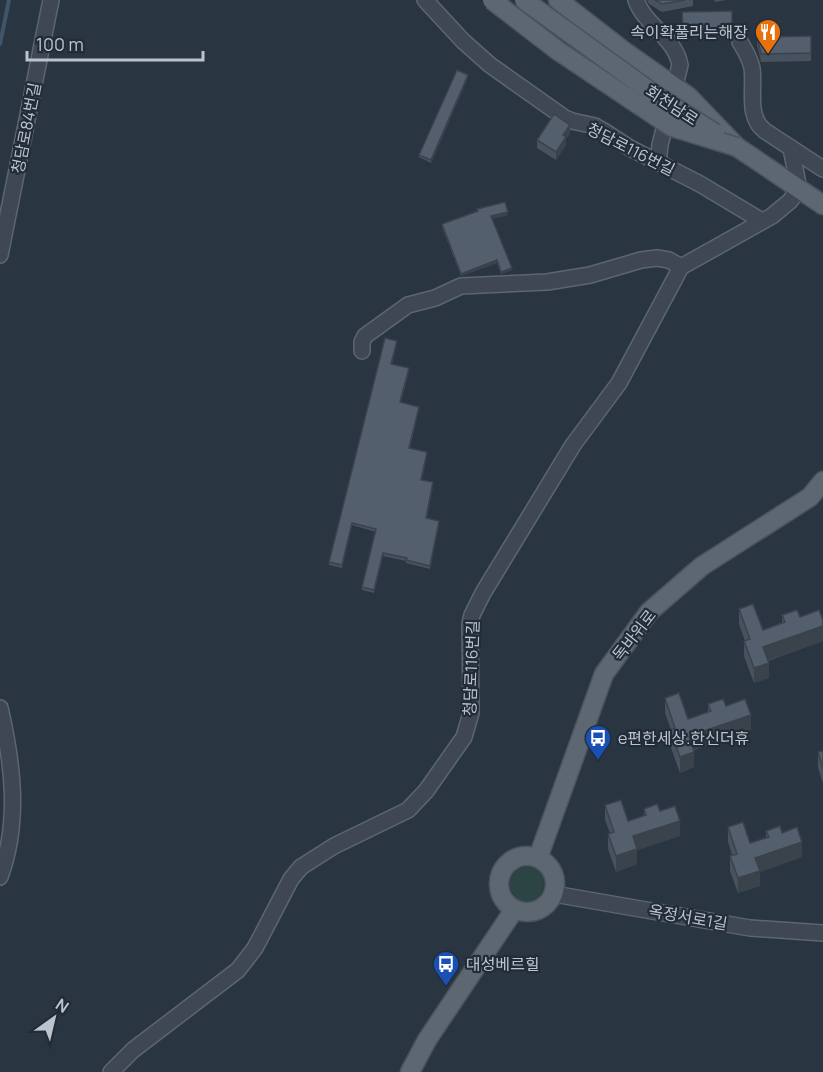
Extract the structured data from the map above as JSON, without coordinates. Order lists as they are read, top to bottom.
{
  "streets": {
    "main road": ["회천남로", "독바위로"],
    "street": ["청담로84번길", "청담로116번길", "옥정서로1길"]
  },
  "crossings": [
    ["독바위로", "옥정서로1길"]
  ],
  "places": {
    "restaurant": ["속이확풀리는해장"],
    "bus stop": ["e편한세상.한신더휴", "대성베르힐"]
  },
  "scale_bar": "100 m",
  "north": "top right"
}
